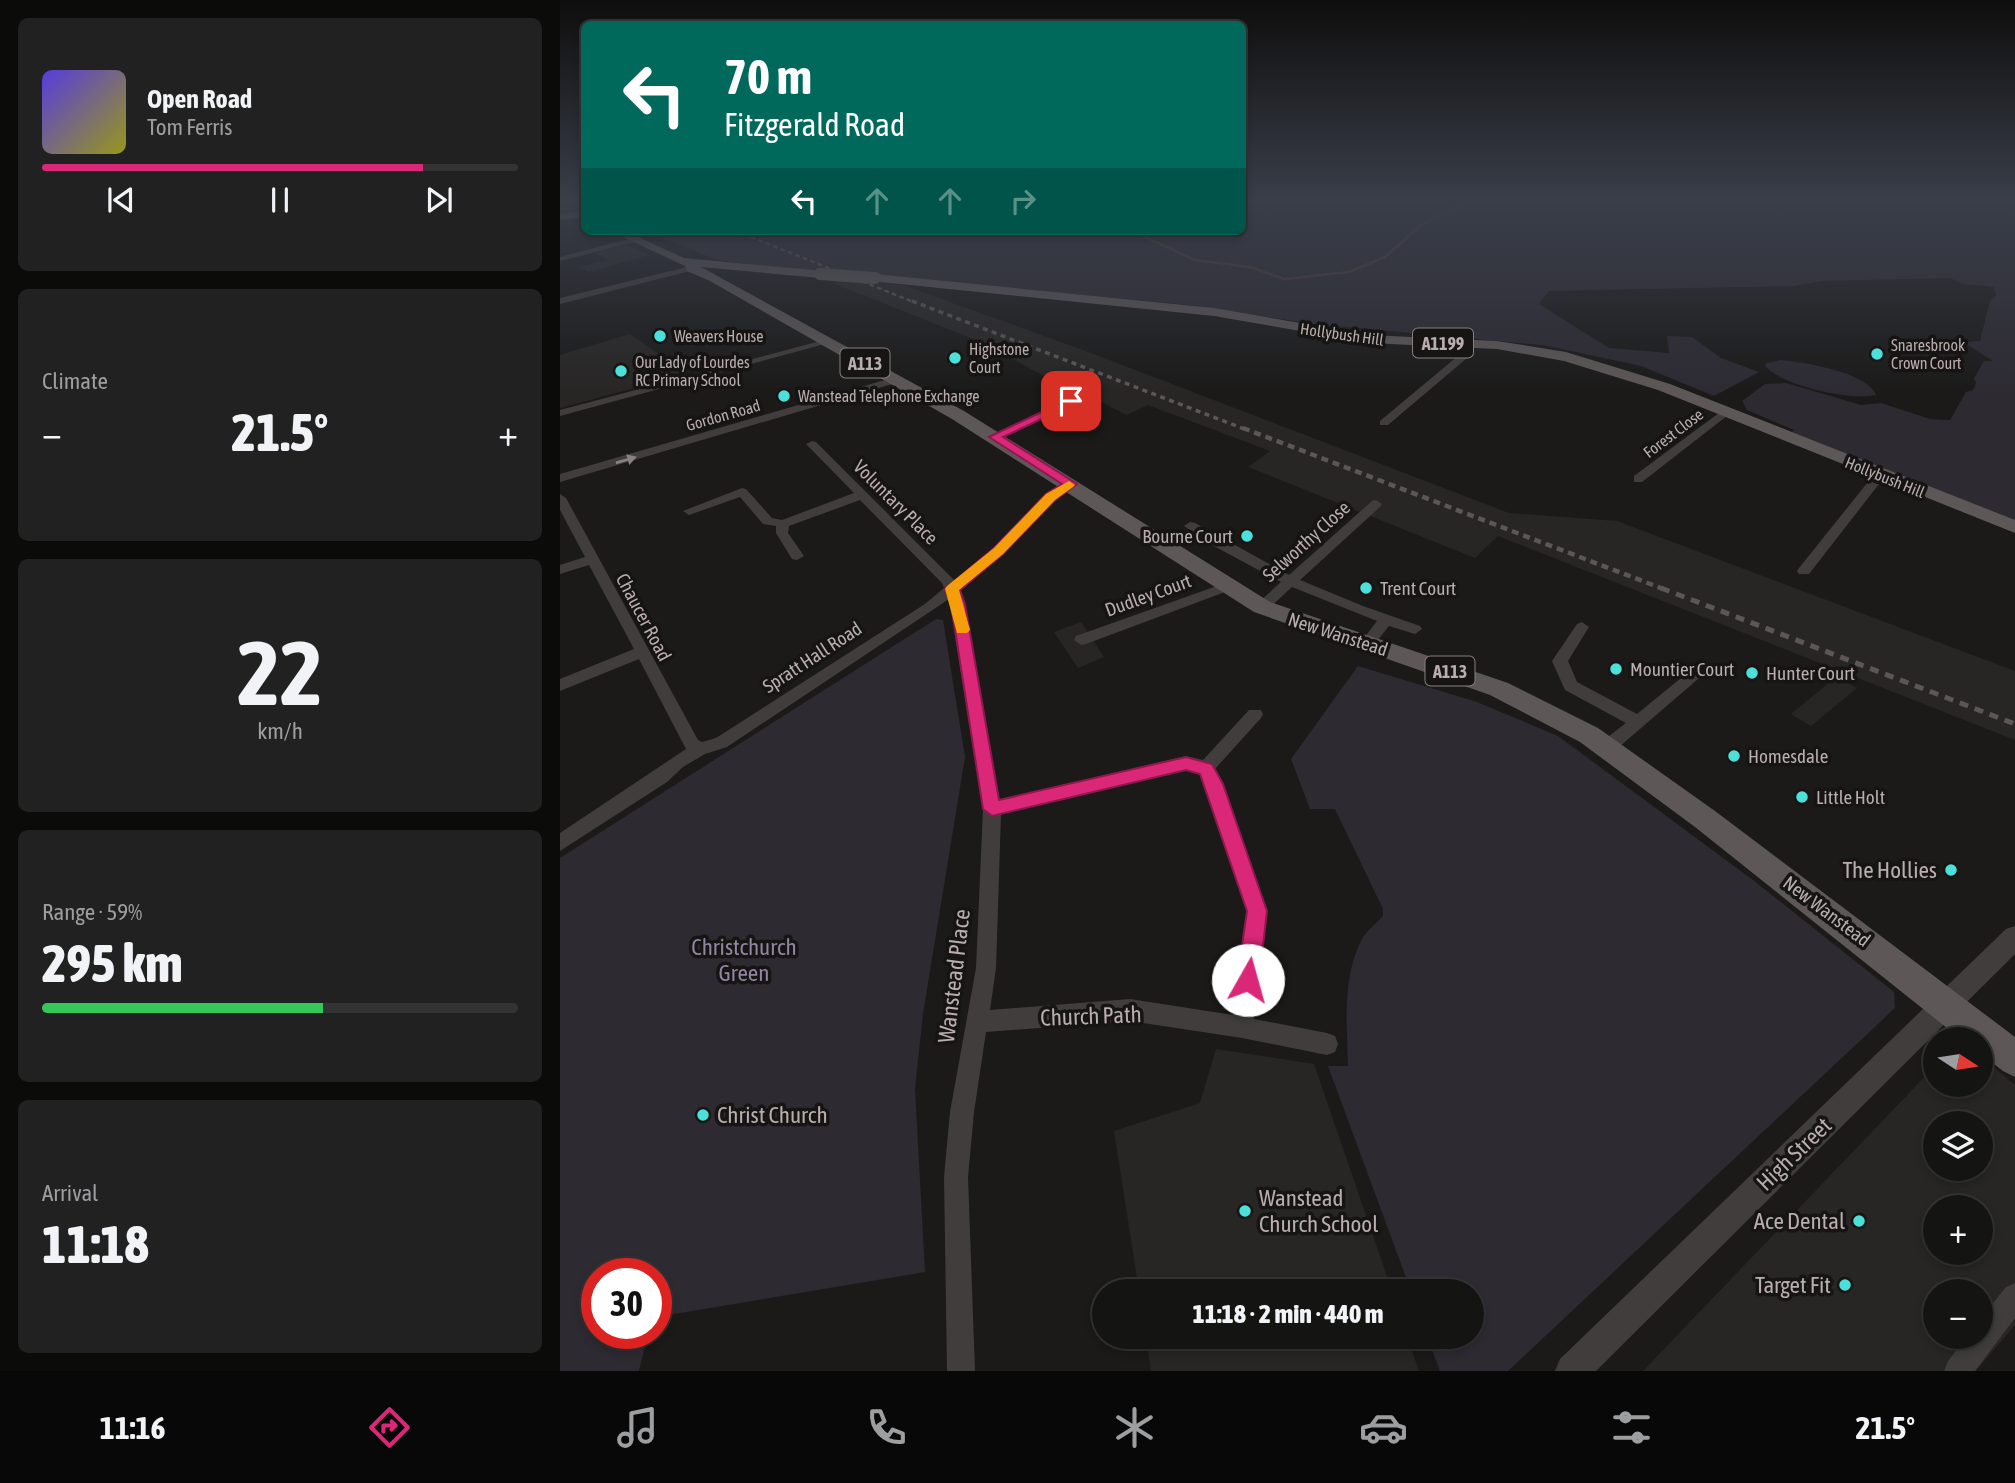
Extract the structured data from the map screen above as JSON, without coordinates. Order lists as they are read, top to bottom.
{
  "streets": {
    "main road": [
      "Hollybush Hill",
      "A1199",
      "A113",
      "New Wanstead"
    ],
    "street": [
      "Gordon Road",
      "Forest Close",
      "Voluntary Place",
      "Selworthy Close",
      "Dudley Court",
      "Chaucer Road",
      "Spratt Hall Road",
      "Wanstead Place",
      "Church Path",
      "High Street"
    ]
  },
  "crossings": [
    ["Hollybush Hill", "Forest Close"],
    ["A113", "New Wanstead"],
    ["A113", "High Street"],
    ["Gordon Road", "New Wanstead"],
    ["Voluntary Place", "Spratt Hall Road"],
    ["Voluntary Place", "Wanstead Place"],
    ["Selworthy Close", "New Wanstead"],
    ["Dudley Court", "New Wanstead"],
    ["Chaucer Road", "Spratt Hall Road"],
    ["New Wanstead", "Spratt Hall Road"],
    ["New Wanstead", "High Street"],
    ["Spratt Hall Road", "Wanstead Place"],
    ["Wanstead Place", "Church Path"]
  ],
  "parks": ["Christchurch Green"],
  "places": [
    "Weavers House",
    "Snaresbrook Crown Court",
    "Highstone Court",
    "Our Lady of Lourdes RC Primary School",
    "Wanstead Telephone Exchange",
    "Bourne Court",
    "Trent Court",
    "Mountier Court",
    "Hunter Court",
    "Homesdale",
    "Little Holt",
    "The Hollies",
    "Christ Church",
    "Wanstead Church School",
    "Ace Dental",
    "Target Fit"
  ],
  "north": "right",
  "page": {
    "turn": ["70 m", "Fitzgerald Road"],
    "song": ["Open Road", "Tom Ferris"],
    "tile": [
      "Climate",
      ["22", "km/h"],
      ["Range · 59%", "295 km"],
      ["Arrival", "11:18"]
    ],
    "heat": ["−", "21.5°", "+"],
    "map_buttons": ["+", "−"],
    "limit": "30",
    "trip": "11:18 · 2 min · 440 m",
    "tabs": ["11:16", "21.5°"]
  }
}
